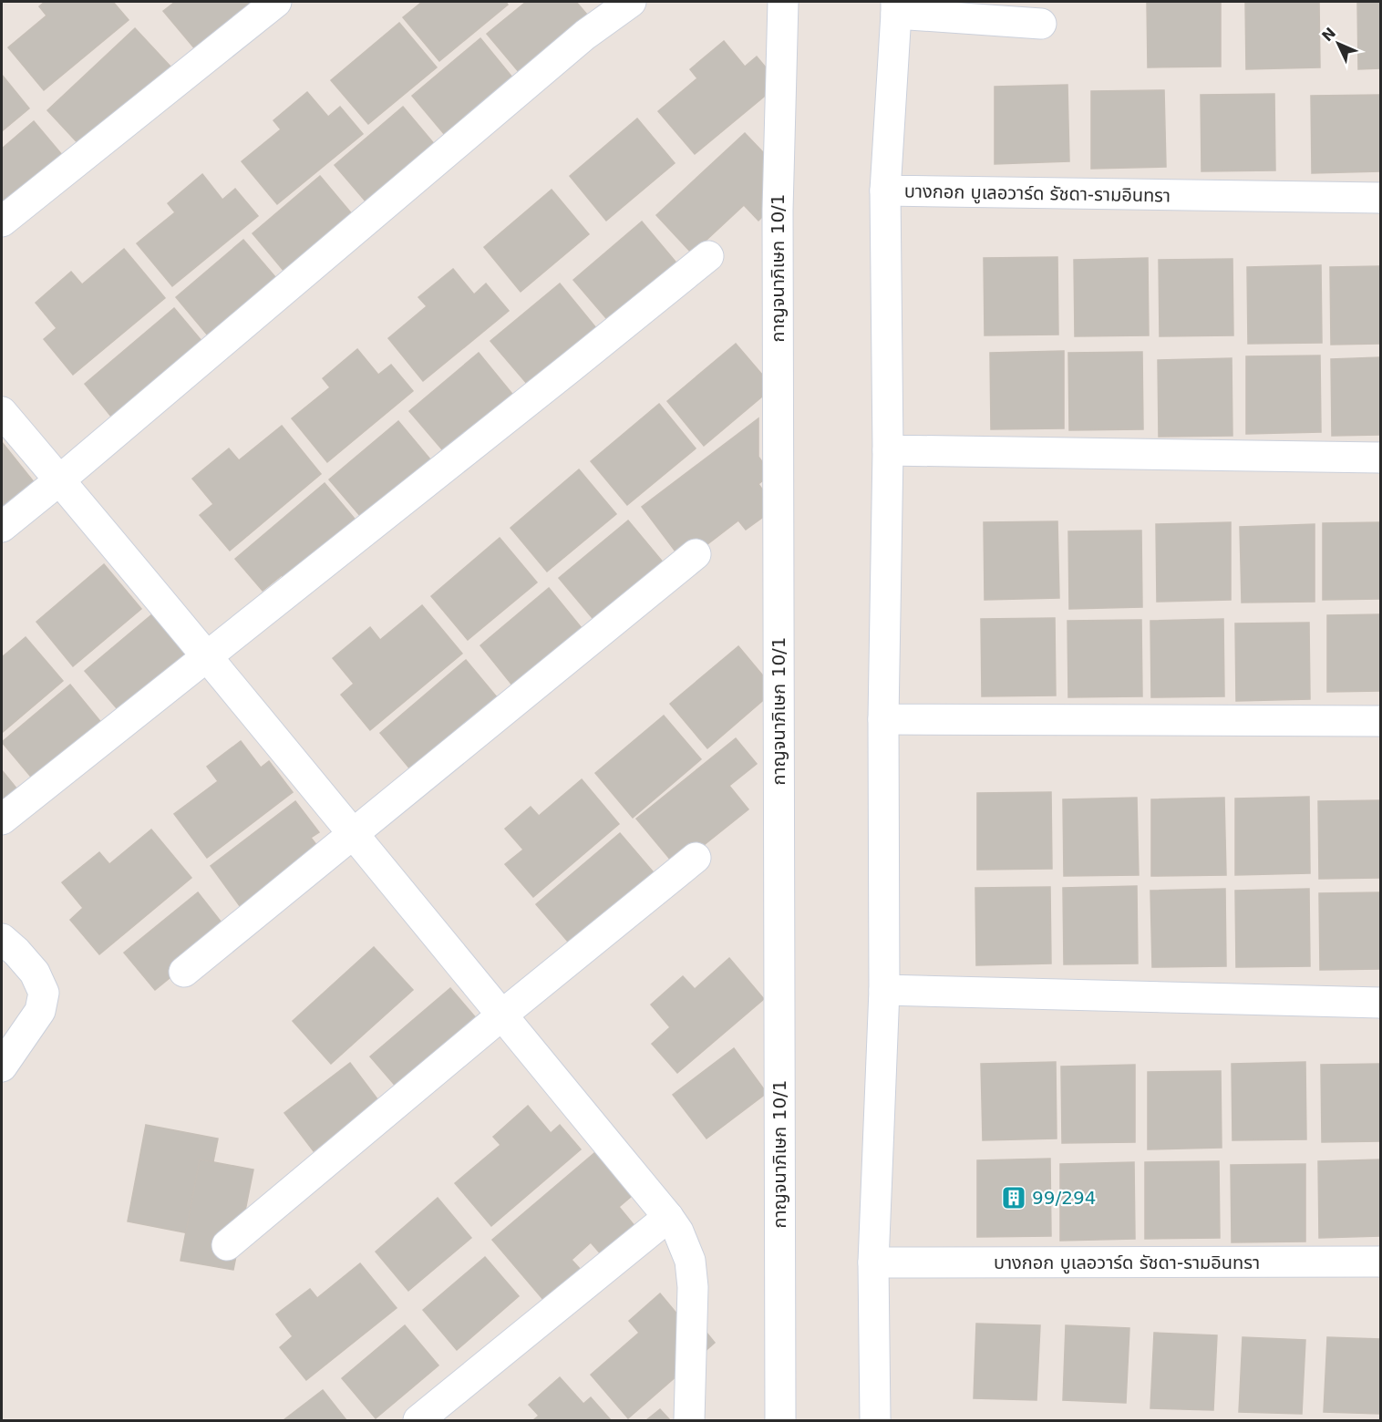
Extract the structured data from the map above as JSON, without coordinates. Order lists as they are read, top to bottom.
{
  "streets": {
    "street": ["บางกอก บูเลอวาร์ด รัชดา-รามอินทรา", "กาญจนาภิเษก 10/1"]
  },
  "places": {
    "building": ["99/294"]
  },
  "north": "top left"
}
